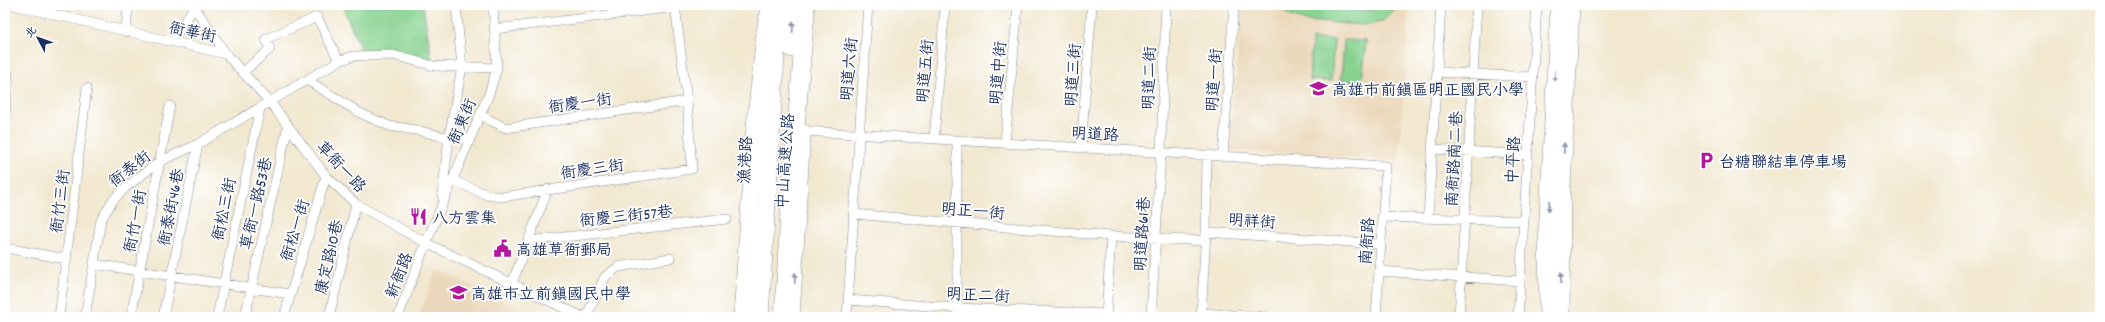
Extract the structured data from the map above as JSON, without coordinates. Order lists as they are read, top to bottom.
{
  "streets": {
    "highway": ["中山高速公路"],
    "street": [
      "衙華街",
      "明道六街",
      "明道五街",
      "明道中街",
      "明道三街",
      "明道二街",
      "明道一街",
      "衙慶一街",
      "衙東街",
      "明道路",
      "南衙路南二巷",
      "漁港路",
      "中平路",
      "草衙一路",
      "衙泰街",
      "衙慶三街",
      "衙竹三街",
      "草衙一路53巷",
      "衙泰街46巷",
      "衙松三街",
      "明正一街",
      "衙慶三街57巷",
      "明祥街",
      "衙竹一街",
      "衙松一街",
      "明道路61巷",
      "南衙路",
      "康定路10巷",
      "新衙路",
      "明正二街"
    ]
  },
  "crossings": [
    ["衙華街", "草衙一路"],
    ["明道六街", "明道路"],
    ["明道六街", "明正一街"],
    ["明道五街", "明道路"],
    ["明道中街", "明道路"],
    ["明道三街", "明道路"],
    ["明道二街", "明道路"],
    ["明道二街", "明道路61巷"],
    ["明道一街", "明道路"],
    ["衙慶一街", "衙東街"],
    ["衙慶一街", "衙慶三街"],
    ["衙東街", "草衙一路"],
    ["衙東街", "衙泰街"],
    ["衙東街", "新衙路"],
    ["明道路", "明道路61巷"],
    ["明道路", "南衙路"],
    ["南衙路南二巷", "中平路"],
    ["南衙路南二巷", "南衙路"],
    ["草衙一路", "衙泰街"],
    ["草衙一路", "衙慶三街"],
    ["草衙一路", "草衙一路53巷"],
    ["草衙一路", "衙松一街"],
    ["草衙一路", "康定路10巷"],
    ["草衙一路", "新衙路"],
    ["衙泰街", "衙泰街46巷"],
    ["衙泰街", "衙松三街"],
    ["衙泰街", "衙竹一街"],
    ["衙慶三街", "衙慶三街57巷"],
    ["明正一街", "明祥街"],
    ["明正一街", "明道路61巷"],
    ["明祥街", "南衙路"]
  ],
  "places": {
    "school or university": ["高雄市前鎮區明正國民小學", "高雄市立前鎮國民中學"],
    "parking": ["台糖聯結車停車場"],
    "restaurant": ["八方雲集"],
    "public building": ["高雄草衙郵局"]
  },
  "north": "top left"
}
